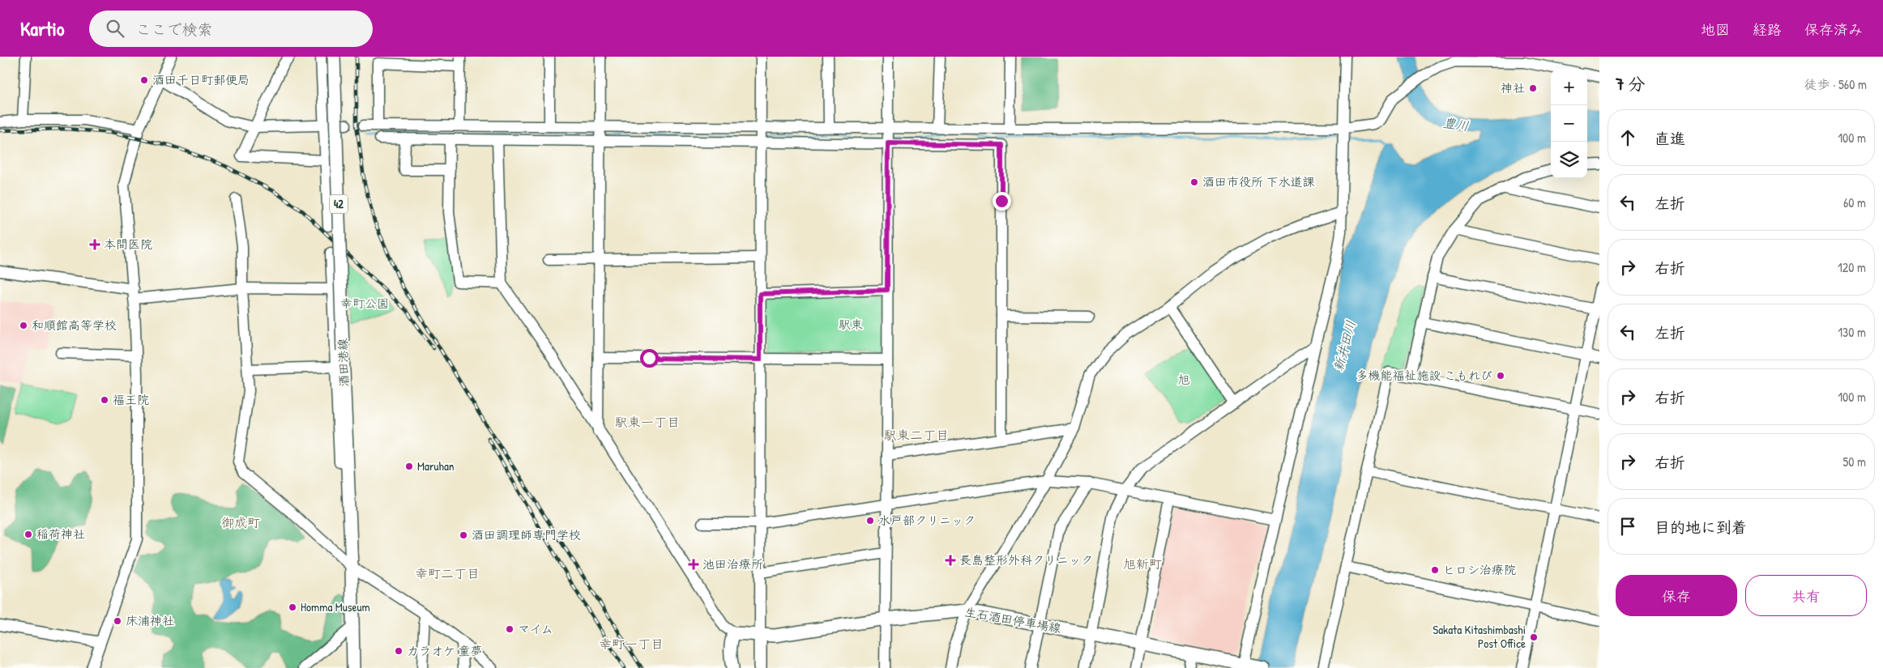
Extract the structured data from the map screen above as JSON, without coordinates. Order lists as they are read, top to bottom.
{
  "streets": {
    "main road": ["42", "酒田港線", "生石酒田停車場線"]
  },
  "districts": [
    "駅東一丁目",
    "駅東二丁目",
    "御成町",
    "旭新町",
    "幸町二丁目",
    "幸町一丁目"
  ],
  "water": ["豊川", "新井田川"],
  "parks": ["幸町公園", "駅東", "旭"],
  "places": {
    "other": [
      "酒田千日町郵便局",
      "神社",
      "酒田市役所 下水道課",
      "和順館高等学校",
      "多機能福祉施設 こもれび",
      "福王院",
      "Maruhan",
      "水戸部クリニック",
      "稲荷神社",
      "酒田調理師専門学校",
      "ヒロシ治療院",
      "Homma Museum",
      "床浦神社",
      "マイム",
      "Sakata Kitashimbashi Post Office",
      "カラオケ 童夢"
    ],
    "health": ["本間医院", "長島整形外科クリニック", "池田治療所"]
  },
  "page": {
    "header": "Kartio",
    "search": "ここで検索",
    "nav": ["地図", "経路", "保存済み"],
    "heading": ["7 分", "徒歩 · 560 m"],
    "map_buttons": ["+", "−"],
    "list": [
      ["直進", "100 m"],
      ["左折", "60 m"],
      ["右折", "120 m"],
      ["左折", "130 m"],
      ["右折", "100 m"],
      ["右折", "50 m"],
      "目的地に到着"
    ],
    "buttons": ["保存", "共有"]
  }
}
